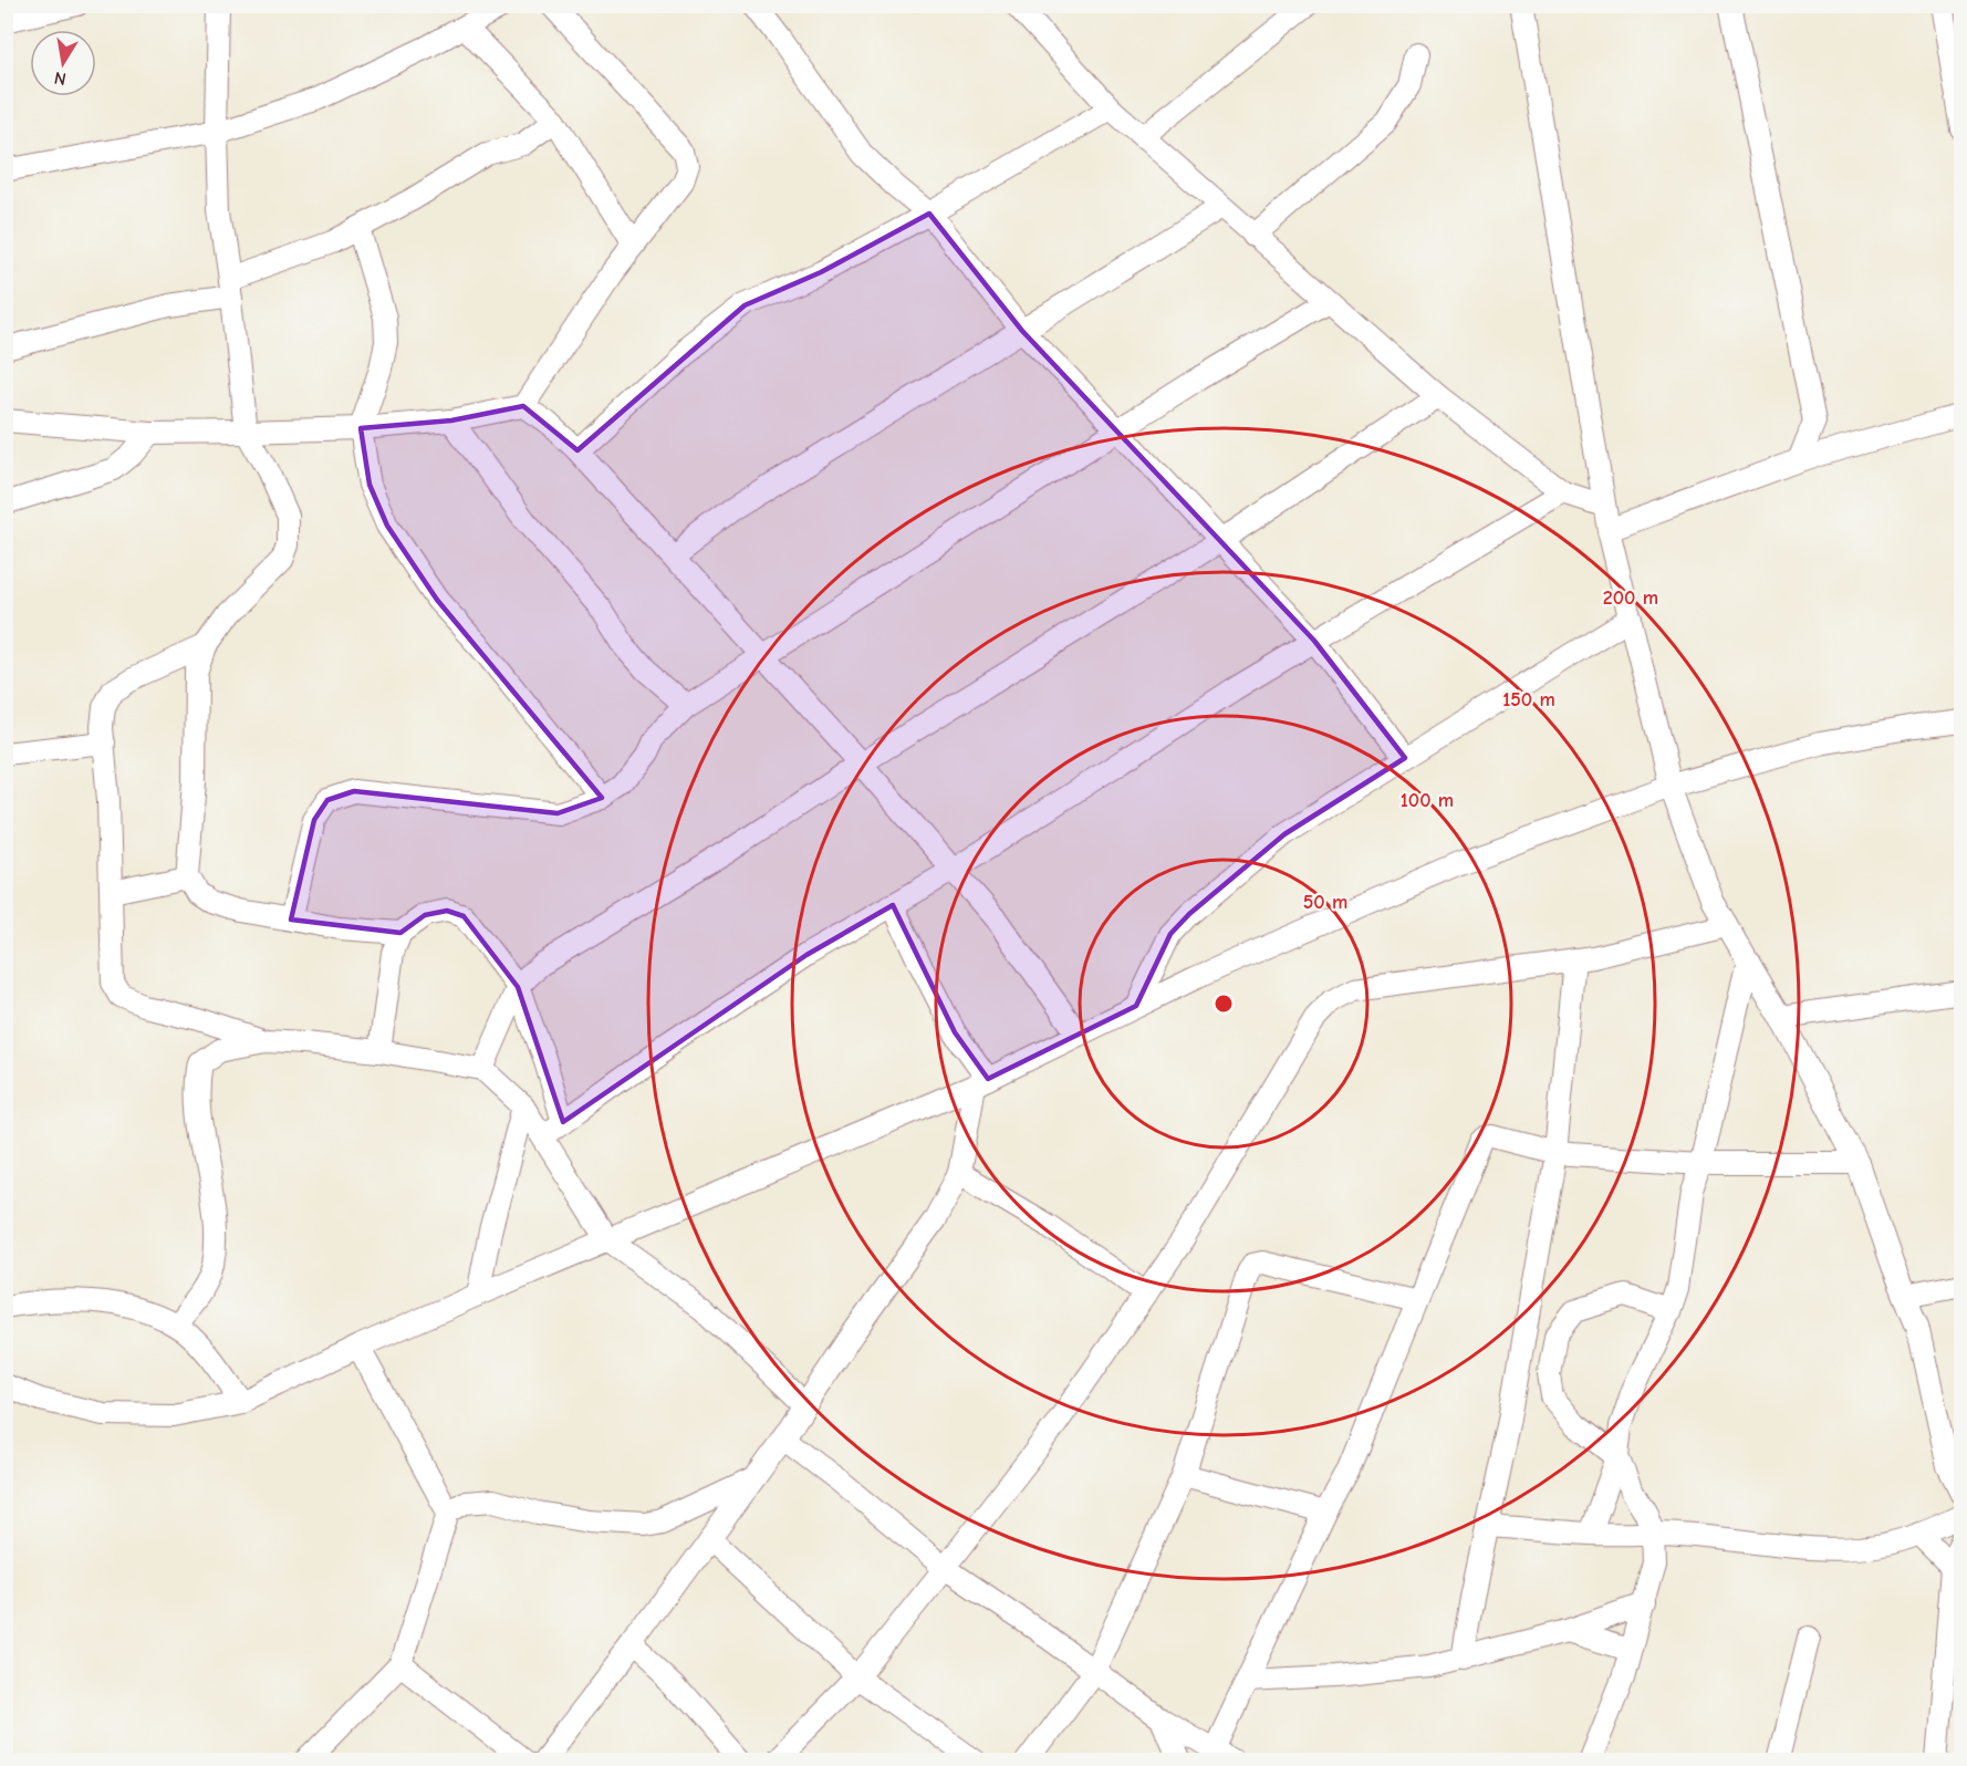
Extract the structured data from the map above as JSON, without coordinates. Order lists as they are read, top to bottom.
{
  "north": "bottom",
  "rings": [
    "200 m",
    "150 m",
    "100 m",
    "50 m"
  ]
}
